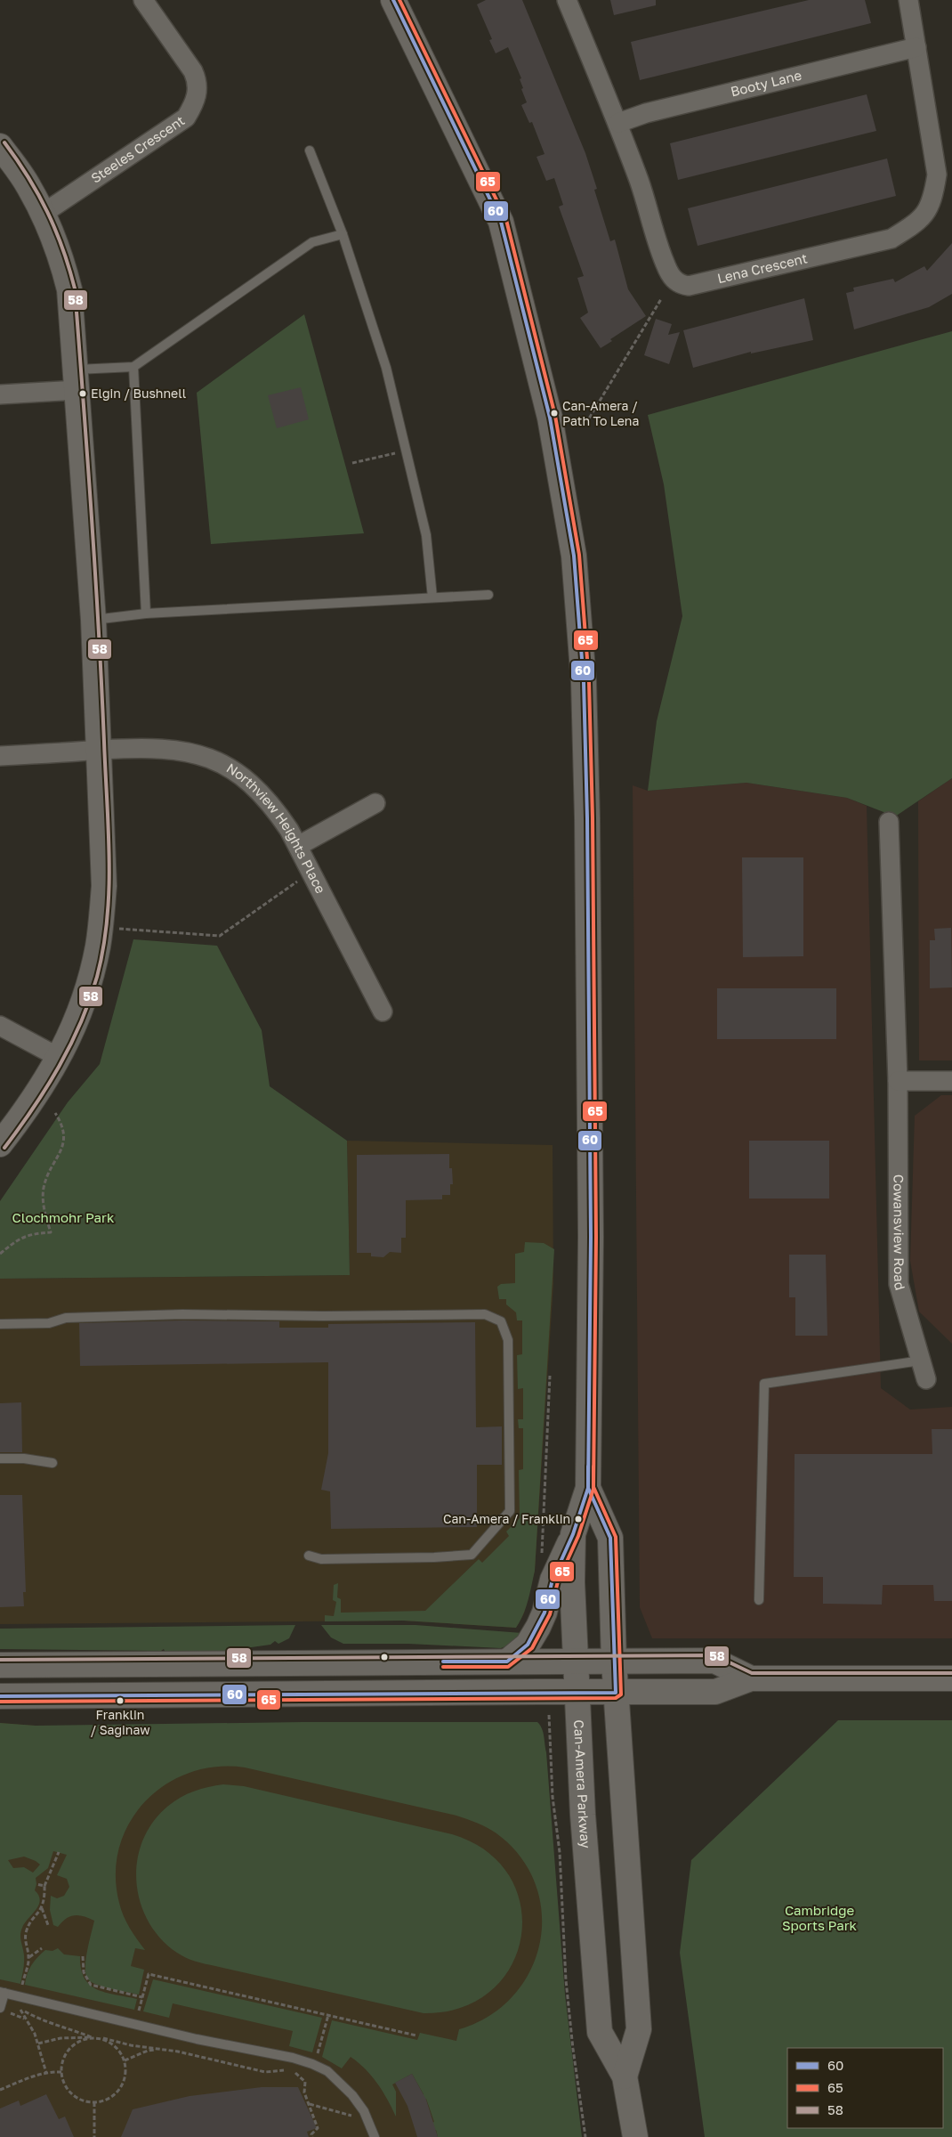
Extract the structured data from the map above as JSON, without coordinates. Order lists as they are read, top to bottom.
{
  "streets": {
    "main road": ["Can-Amera Parkway"],
    "street": [
      "Booty Lane",
      "Steeles Crescent",
      "Lena Crescent",
      "Northview Heights Place",
      "Cowansview Road"
    ]
  },
  "crossings": [
    ["Booty Lane", "Lena Crescent"]
  ],
  "parks": ["Clochmohr Park", "Cambridge Sports Park"],
  "places": [
    "Elgin / Bushnell",
    "Can-Amera / Path To Lena",
    "Can-Amera / Franklin",
    "Franklin / Saginaw"
  ],
  "lines": ["transit line 60", "transit line 65", "transit line 58"],
  "legend": ["60", "65", "58"]
}
